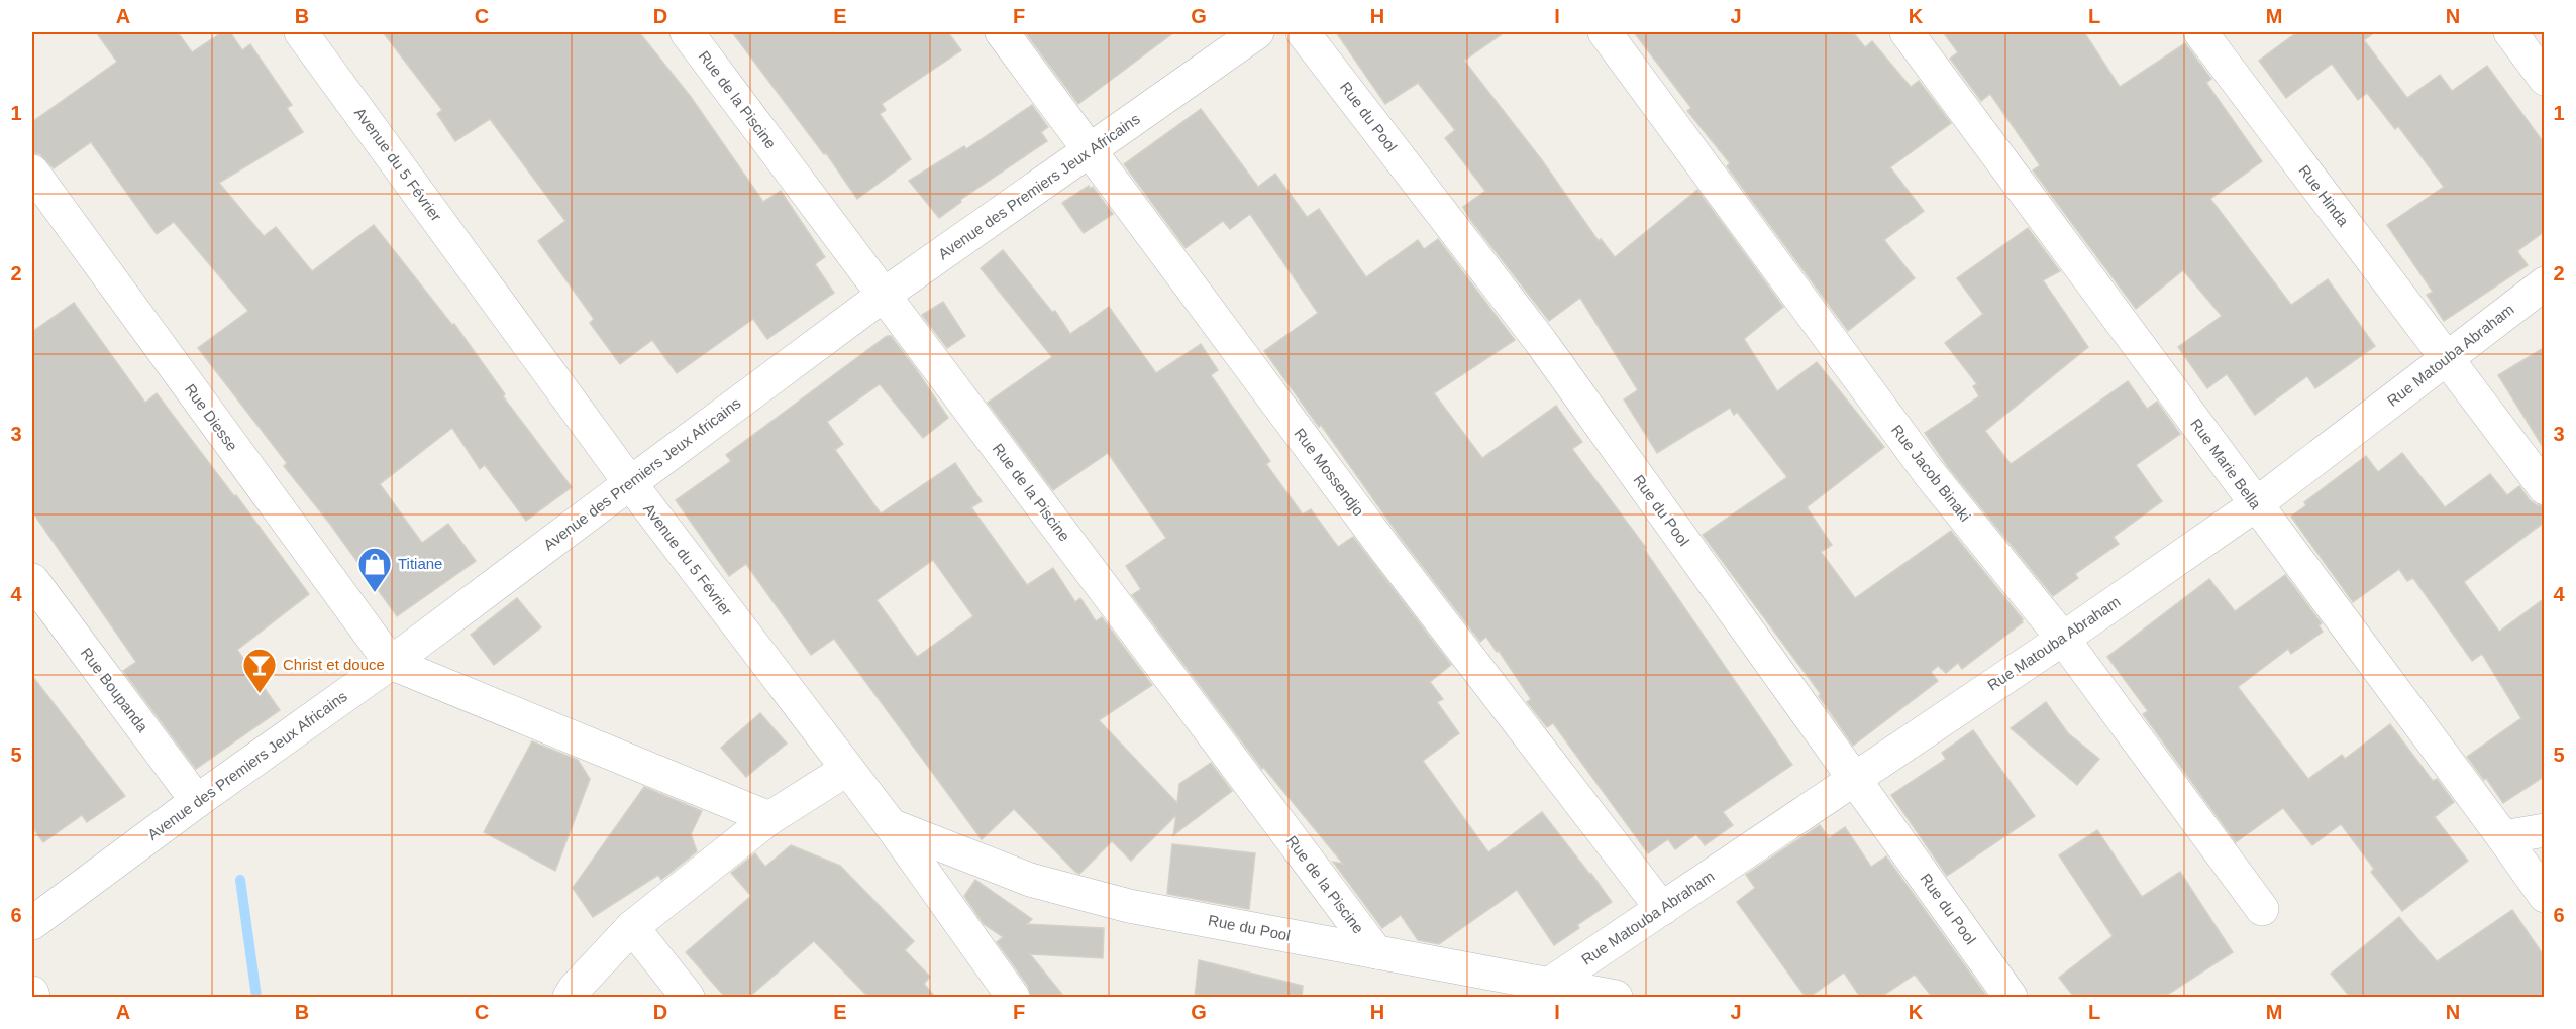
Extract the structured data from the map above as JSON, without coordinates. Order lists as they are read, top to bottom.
{
  "streets": {
    "street": [
      "Rue de la Piscine",
      "Rue du Pool",
      "Avenue du 5 Février",
      "Avenue des Premiers Jeux Africains",
      "Rue Hinda",
      "Rue Matouba Abraham",
      "Rue Diesse",
      "Rue Marie Bella",
      "Rue Mossendjo",
      "Rue Jacob Binaki",
      "Rue Boupanda"
    ]
  },
  "crossings": [
    ["Rue de la Piscine", "Rue du Pool"],
    ["Rue de la Piscine", "Avenue des Premiers Jeux Africains"],
    ["Rue du Pool", "Avenue du 5 Février"],
    ["Rue du Pool", "Rue Matouba Abraham"],
    ["Avenue du 5 Février", "Avenue des Premiers Jeux Africains"],
    ["Avenue des Premiers Jeux Africains", "Rue Diesse"],
    ["Avenue des Premiers Jeux Africains", "Rue Mossendjo"],
    ["Avenue des Premiers Jeux Africains", "Rue Boupanda"],
    ["Rue Hinda", "Rue Matouba Abraham"],
    ["Rue Matouba Abraham", "Rue Marie Bella"],
    ["Rue Matouba Abraham", "Rue Mossendjo"],
    ["Rue Matouba Abraham", "Rue Jacob Binaki"]
  ],
  "places": {
    "shop": ["Titiane"],
    "bar": ["Christ et douce"]
  },
  "grid": {
    "columns": [
      "A",
      "B",
      "C",
      "D",
      "E",
      "F",
      "G",
      "H",
      "I",
      "J",
      "K",
      "L",
      "M",
      "N"
    ],
    "rows": [
      "1",
      "2",
      "3",
      "4",
      "5",
      "6"
    ]
  }
}
